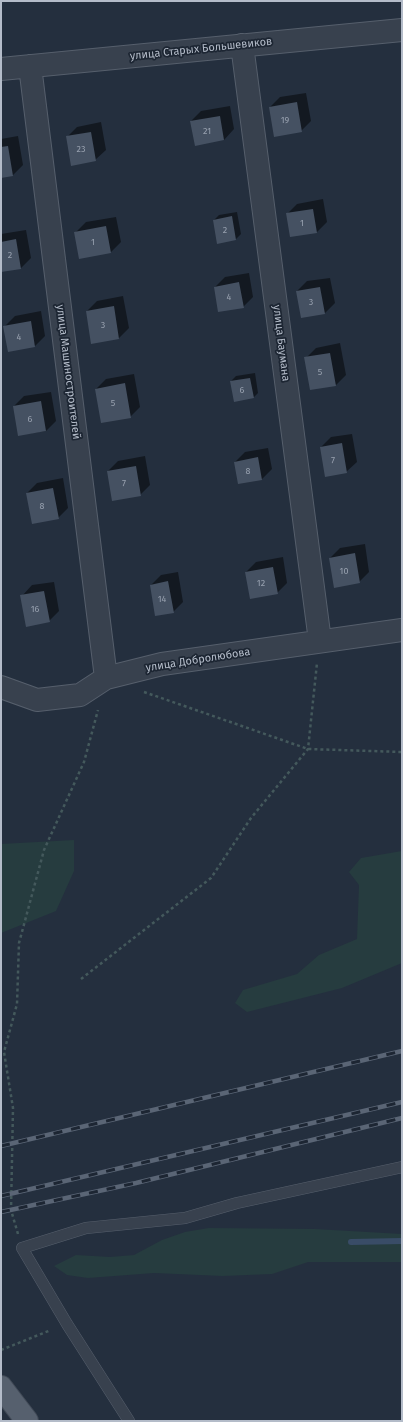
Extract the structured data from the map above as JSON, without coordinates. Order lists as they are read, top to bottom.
{
  "streets": {
    "street": [
      "улица Старых Большевиков",
      "улица Баумана",
      "улица Машиностроителей",
      "улица Добролюбова"
    ]
  },
  "crossings": [
    ["улица Старых Большевиков", "улица Баумана"],
    ["улица Старых Большевиков", "улица Машиностроителей"],
    ["улица Баумана", "улица Добролюбова"],
    ["улица Машиностроителей", "улица Добролюбова"]
  ],
  "house_numbers": [
    "19",
    "21",
    "23",
    "1",
    "2",
    "1",
    "2",
    "4",
    "3",
    "3",
    "4",
    "5",
    "6",
    "5",
    "6",
    "7",
    "8",
    "7",
    "8",
    "10",
    "12",
    "14",
    "16"
  ]
}
